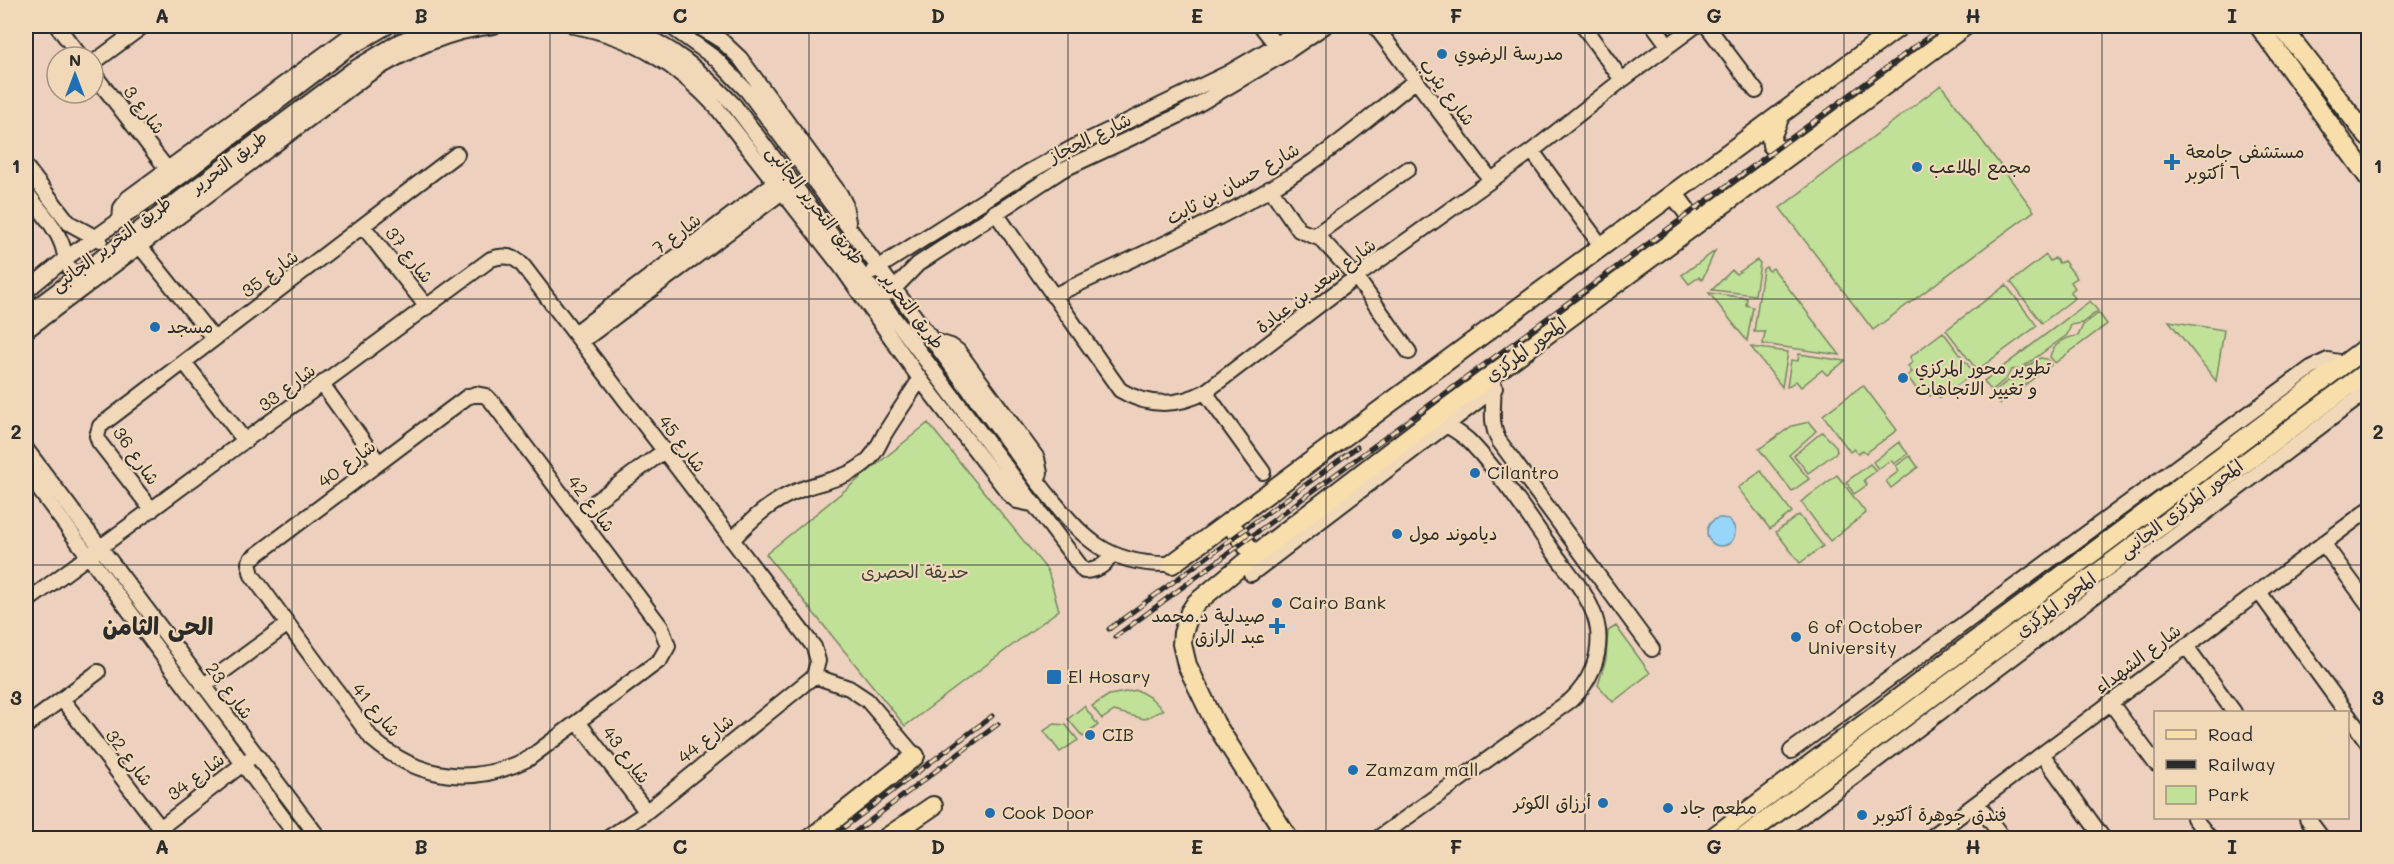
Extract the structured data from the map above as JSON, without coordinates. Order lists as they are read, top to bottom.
{
  "streets": {
    "main road": ["المحور المركزى"],
    "street": [
      "شارع يثرب",
      "شارع 3",
      "شارع الحجاز",
      "طريق التحرير",
      "شارع حسان بن ثابت",
      "طريق التحرير الجانبى",
      "شارع 7",
      "شارع 37",
      "شارع 35",
      "شارع سعد بن عبادة",
      "شارع 33",
      "شارع 45",
      "شارع 36",
      "شارع 40",
      "شارع 42",
      "المحور المركزى الجانبى",
      "شارع الشهداء",
      "شارع 23",
      "شارع 41",
      "شارع 44",
      "شارع 43",
      "شارع 32",
      "شارع 34"
    ]
  },
  "crossings": [
    ["شارع يثرب", "شارع حسان بن ثابت"],
    ["شارع يثرب", "شارع سعد بن عبادة"],
    ["شارع 3", "طريق التحرير الجانبى"],
    ["شارع الحجاز", "طريق التحرير"],
    ["شارع الحجاز", "شارع سعد بن عبادة"],
    ["طريق التحرير", "طريق التحرير الجانبى"],
    ["طريق التحرير", "شارع 7"],
    ["شارع حسان بن ثابت", "شارع سعد بن عبادة"],
    ["طريق التحرير الجانبى", "شارع 7"],
    ["شارع 7", "شارع 45"],
    ["شارع 37", "شارع 35"],
    ["شارع 37", "شارع 33"],
    ["شارع 35", "شارع 36"],
    ["المحور المركزى", "المحور المركزى الجانبى"],
    ["شارع 33", "شارع 45"],
    ["شارع 33", "شارع 36"],
    ["شارع 33", "شارع 23"],
    ["شارع 45", "شارع 44"],
    ["شارع 40", "شارع 42"],
    ["شارع 40", "شارع 41"],
    ["شارع 42", "شارع 41"],
    ["شارع 23", "شارع 34"],
    ["شارع 41", "شارع 43"],
    ["شارع 44", "شارع 43"],
    ["شارع 32", "شارع 34"]
  ],
  "districts": ["الحى الثامن"],
  "parks": ["حديقة الحصرى"],
  "places": {
    "other": [
      "مدرسة الرضوي",
      "مجمع الملاعب",
      "مسجد",
      "تطوير محور المركزي و تغيير الاتجاهات",
      "Cilantro",
      "دياموند مول",
      "Cairo Bank",
      "6 of October University",
      "CIB",
      "Zamzam mall",
      "أرزاق الكوثر",
      "مطعم جاد",
      "Cook Door",
      "فندق جوهرة أكتوبر"
    ],
    "health": ["مستشفى جامعة ٦ أكتوبر", "صيدلية د.محمد عبد الرازق"],
    "transit": ["El Hosary"]
  },
  "legend": ["Road", "Railway", "Park"],
  "north": "top",
  "grid": {
    "columns": [
      "A",
      "B",
      "C",
      "D",
      "E",
      "F",
      "G",
      "H",
      "I"
    ],
    "rows": ["1", "2", "3"]
  }
}
